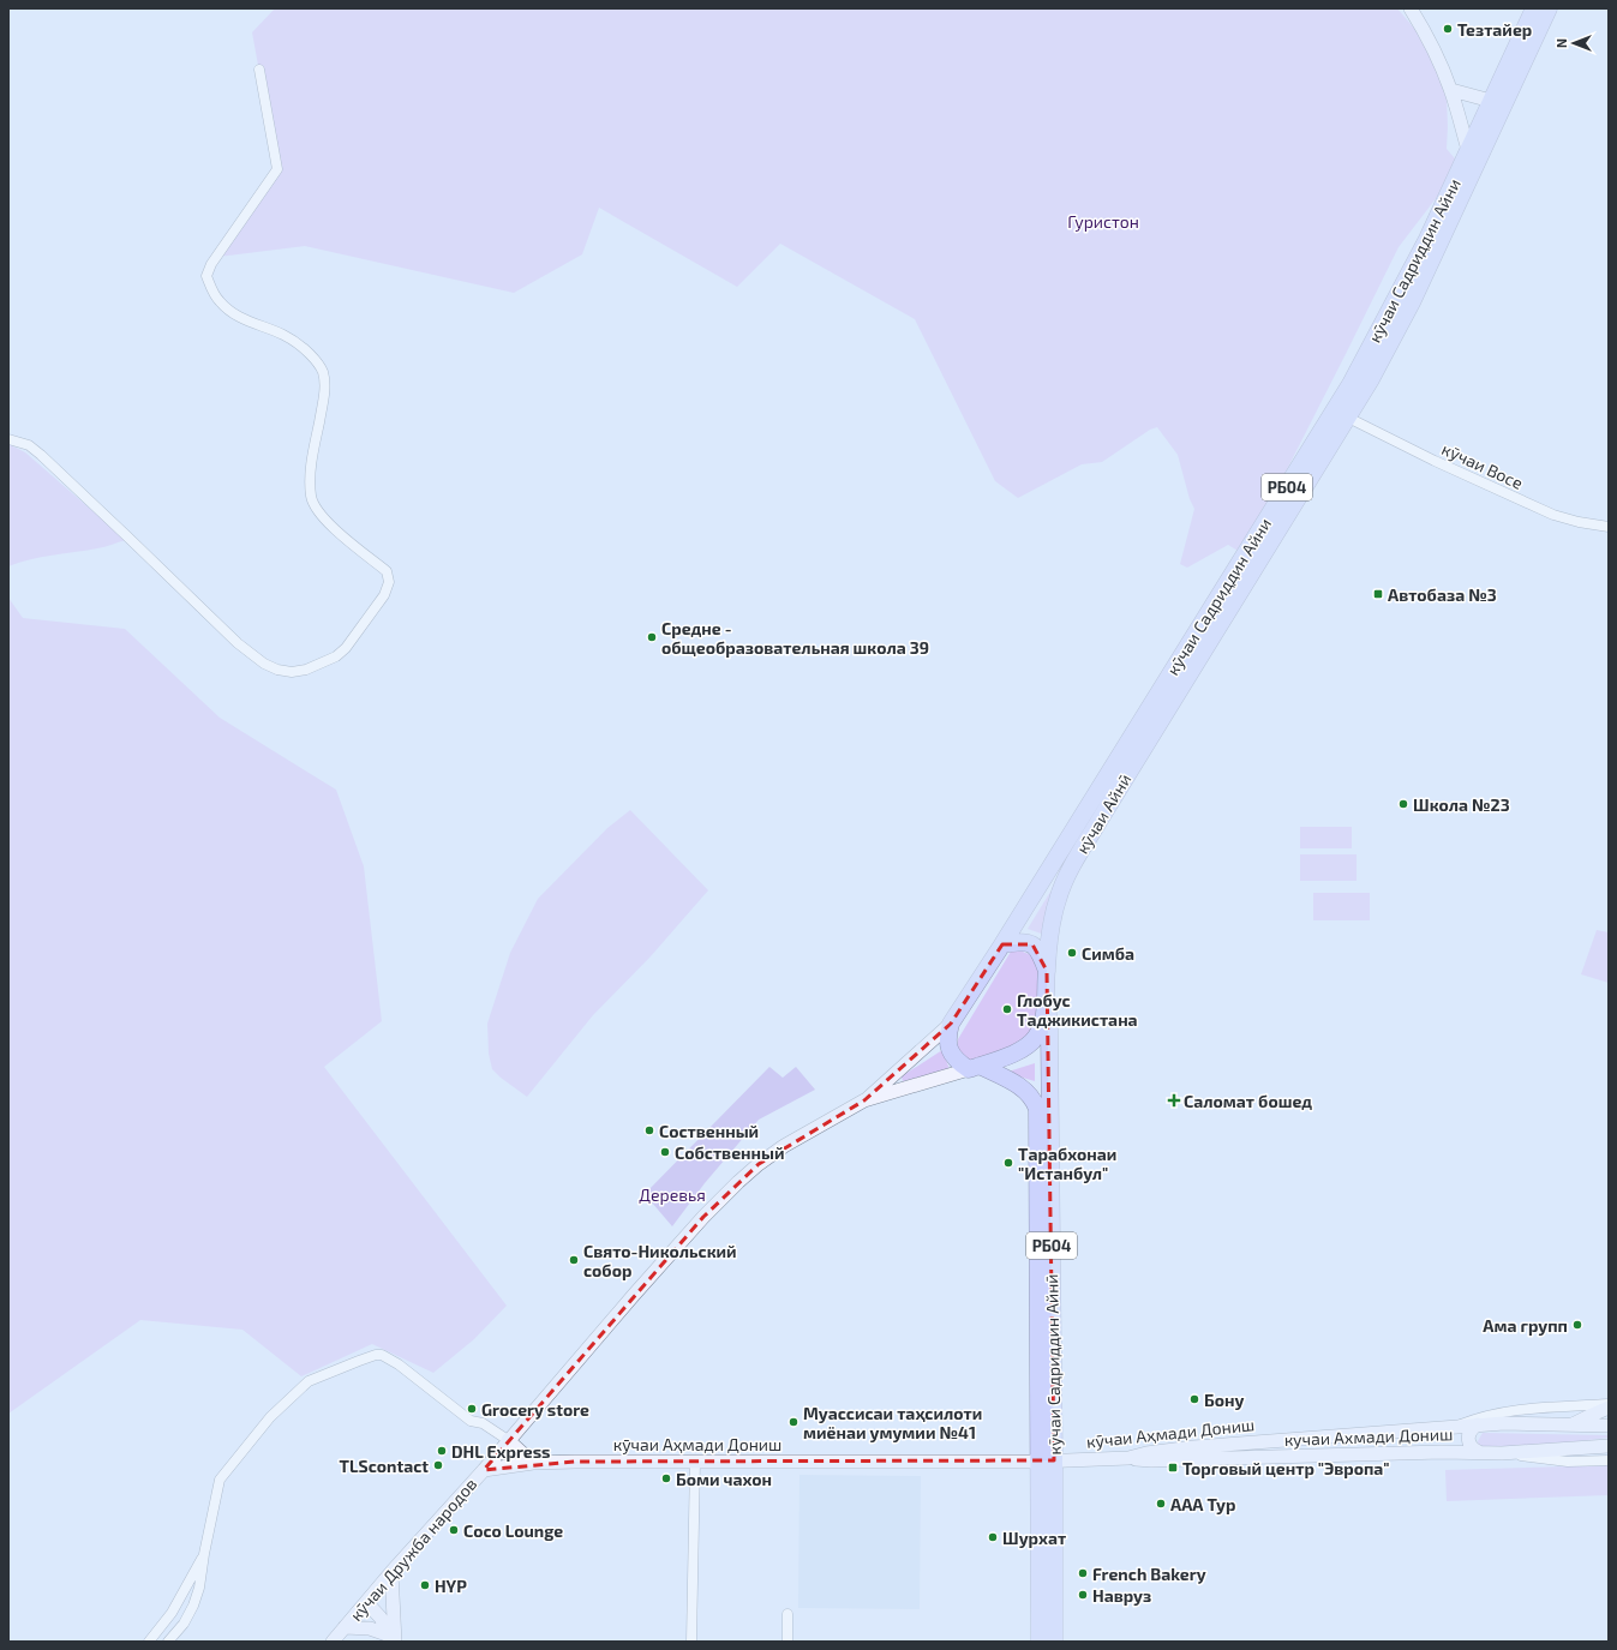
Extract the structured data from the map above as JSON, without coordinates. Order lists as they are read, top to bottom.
{
  "streets": {
    "highway": [
      "кӯчаи Садриддин Айни",
      "РБ04",
      "кӯчаи Айнӣ",
      "кӯчаи Садриддин Айнӣ"
    ],
    "street": [
      "кӯчаи Восе",
      "кӯчаи Аҳмади Дониш",
      "кучаи Ахмади Дониш",
      "кӯчаи Дружба народов"
    ]
  },
  "crossings": [
    ["кӯчаи Садриддин Айни", "кӯчаи Восе"],
    ["кӯчаи Садриддин Айни", "РБ04"],
    ["кӯчаи Садриддин Айни", "кӯчаи Айнӣ"],
    ["РБ04", "кӯчаи Айнӣ"],
    ["РБ04", "кӯчаи Садриддин Айнӣ"],
    ["кӯчаи Садриддин Айнӣ", "кӯчаи Аҳмади Дониш"],
    ["кӯчаи Аҳмади Дониш", "кучаи Ахмади Дониш"],
    ["кӯчаи Аҳмади Дониш", "кӯчаи Дружба народов"]
  ],
  "parks": ["Гуристон", "Деревья"],
  "places": {
    "other": [
      "Тезтайер",
      "Средне - общеобразовательная школа 39",
      "Школа №23",
      "Симба",
      "Глобус Таджикистана",
      "Соственный",
      "Собственный",
      "Тарабхонаи \"Истанбул\"",
      "Свято-Никольский собор",
      "Ама групп",
      "Бону",
      "Grocery store",
      "Муассисаи таҳсилоти миёнаи умумии №41",
      "DHL Express",
      "TLScontact",
      "Боми чахон",
      "ААА Тур",
      "Coco Lounge",
      "Шурхат",
      "French Bakery",
      "HYP",
      "Навруз"
    ],
    "transit": ["Автобаза №3", "Торговый центр \"Эвропа\""],
    "health": ["Саломат бошед"]
  },
  "north": "left"
}
